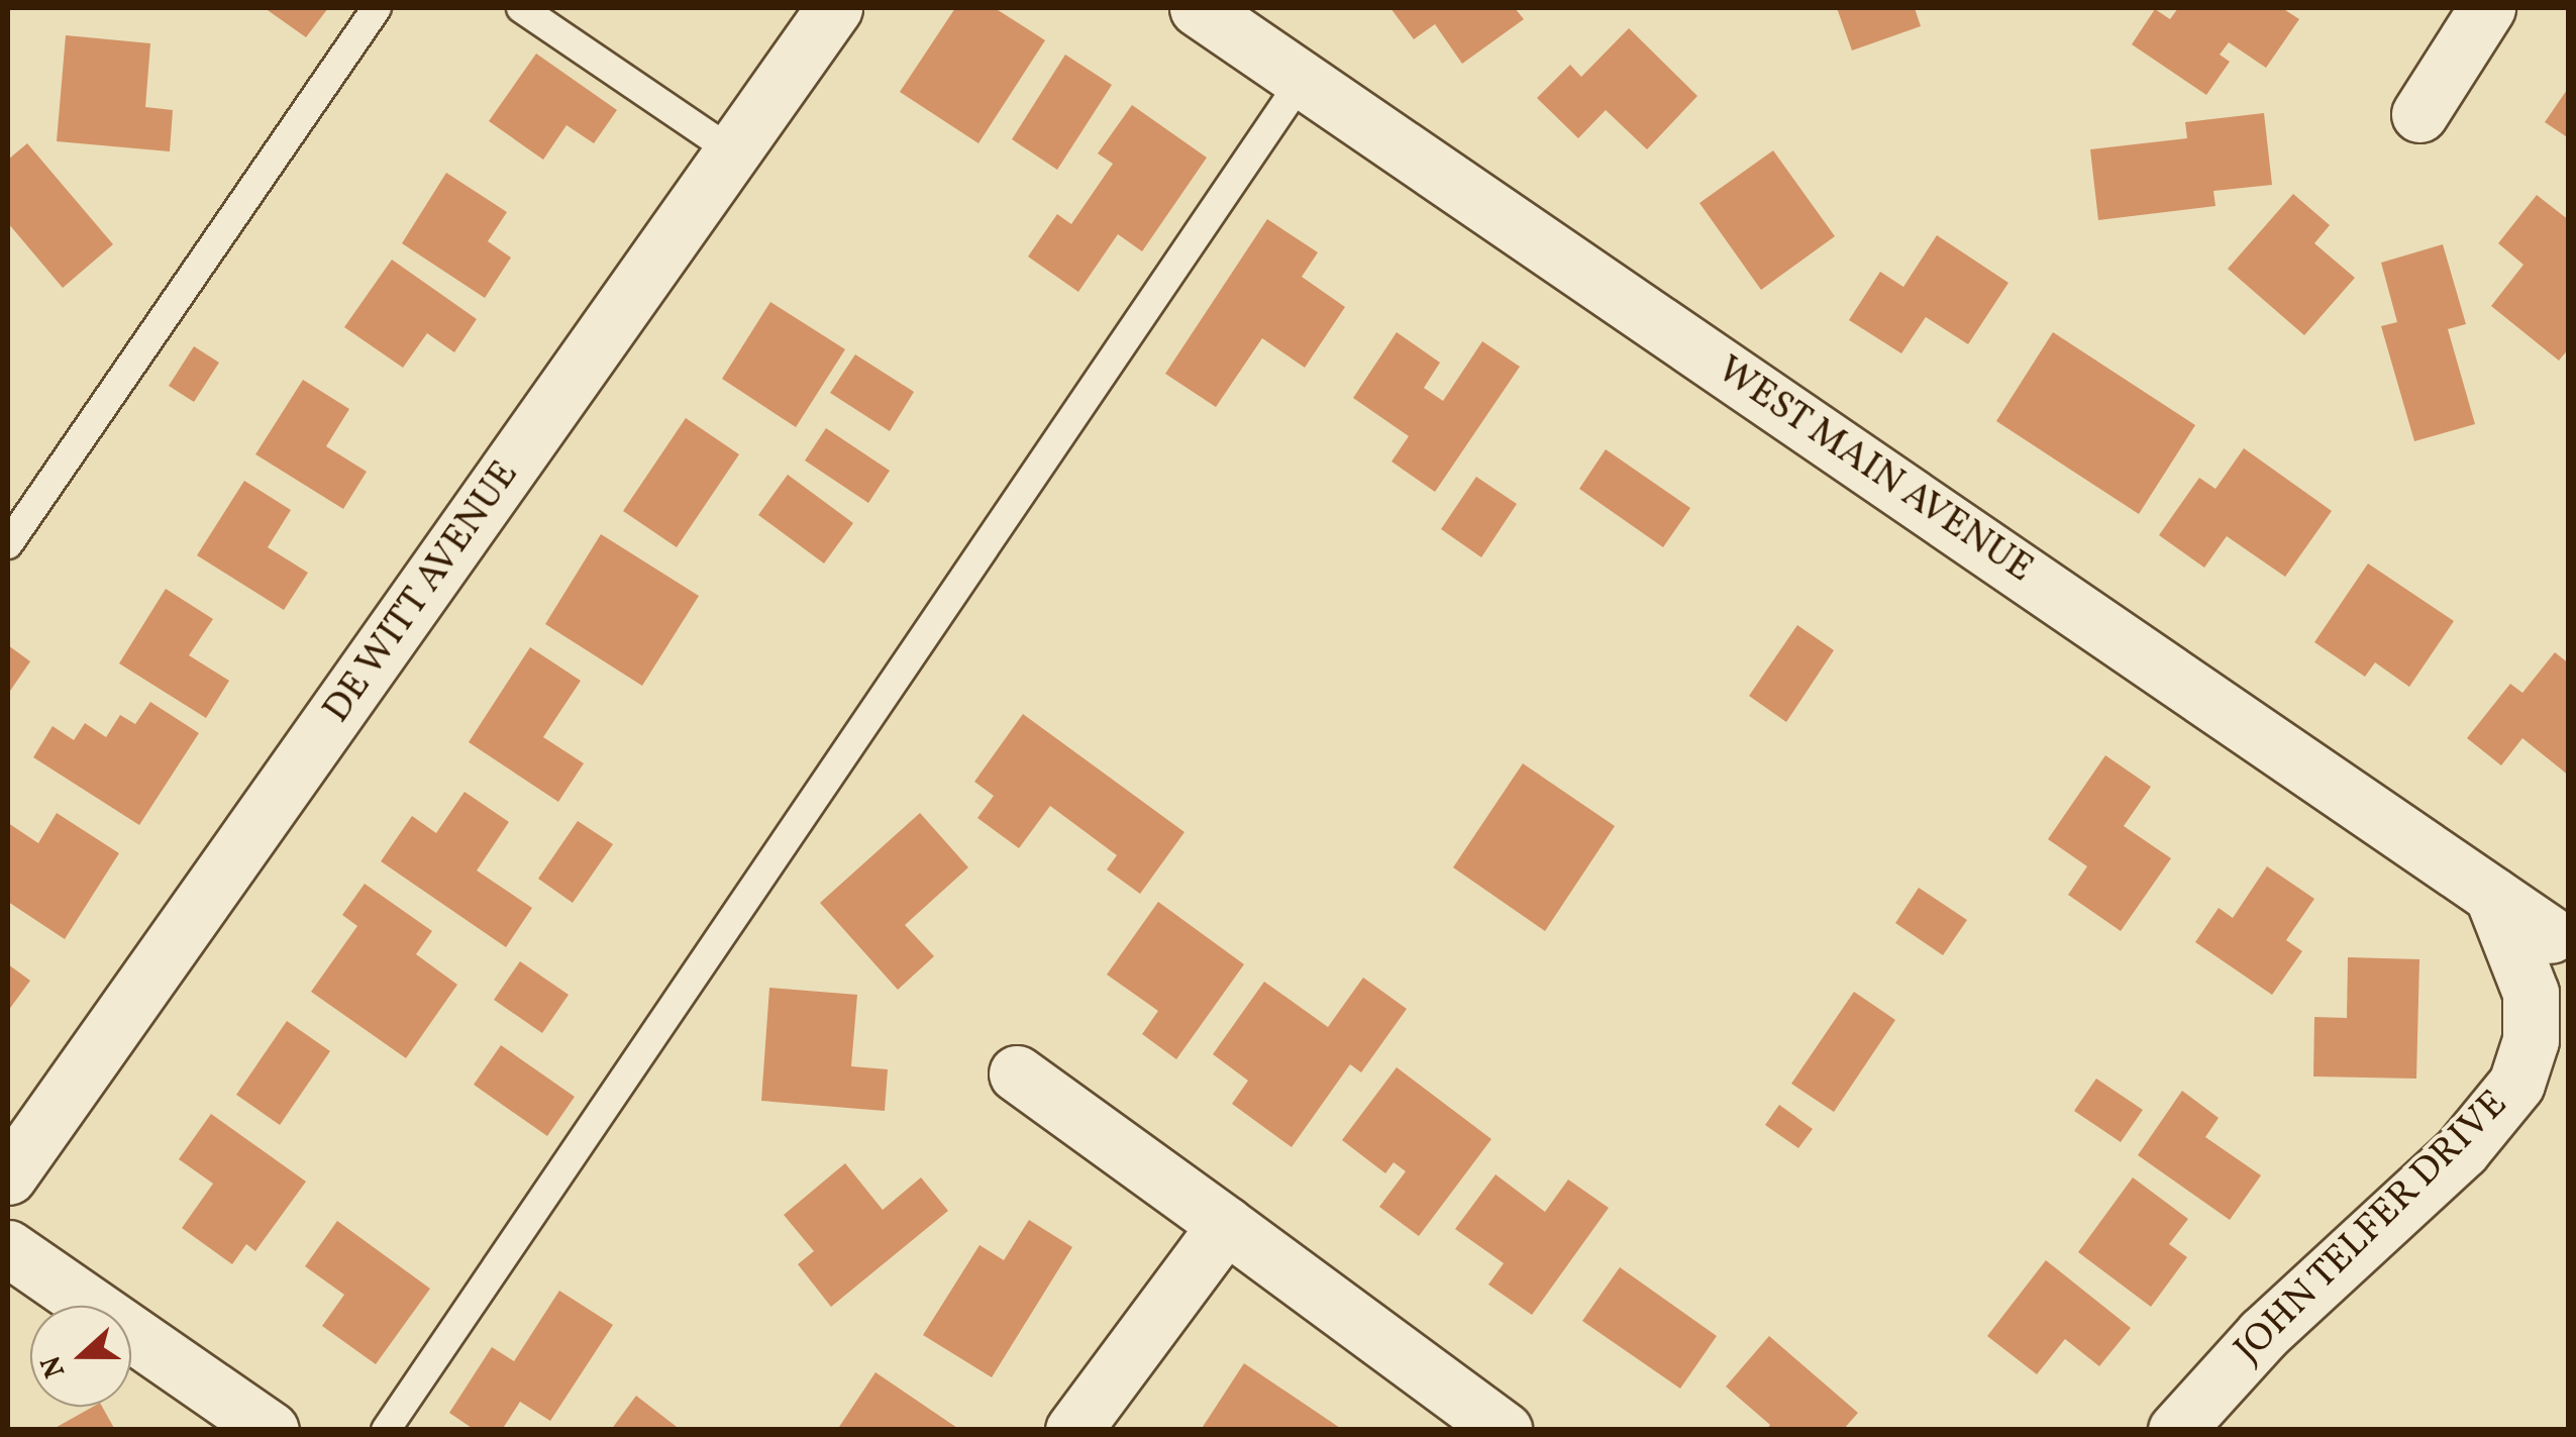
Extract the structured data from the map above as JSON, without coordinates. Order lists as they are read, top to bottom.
{
  "streets": {
    "street": ["WEST MAIN AVENUE", "DE WITT AVENUE", "JOHN TELFER DRIVE"]
  },
  "crossings": [
    ["WEST MAIN AVENUE", "JOHN TELFER DRIVE"]
  ],
  "north": "left"
}
